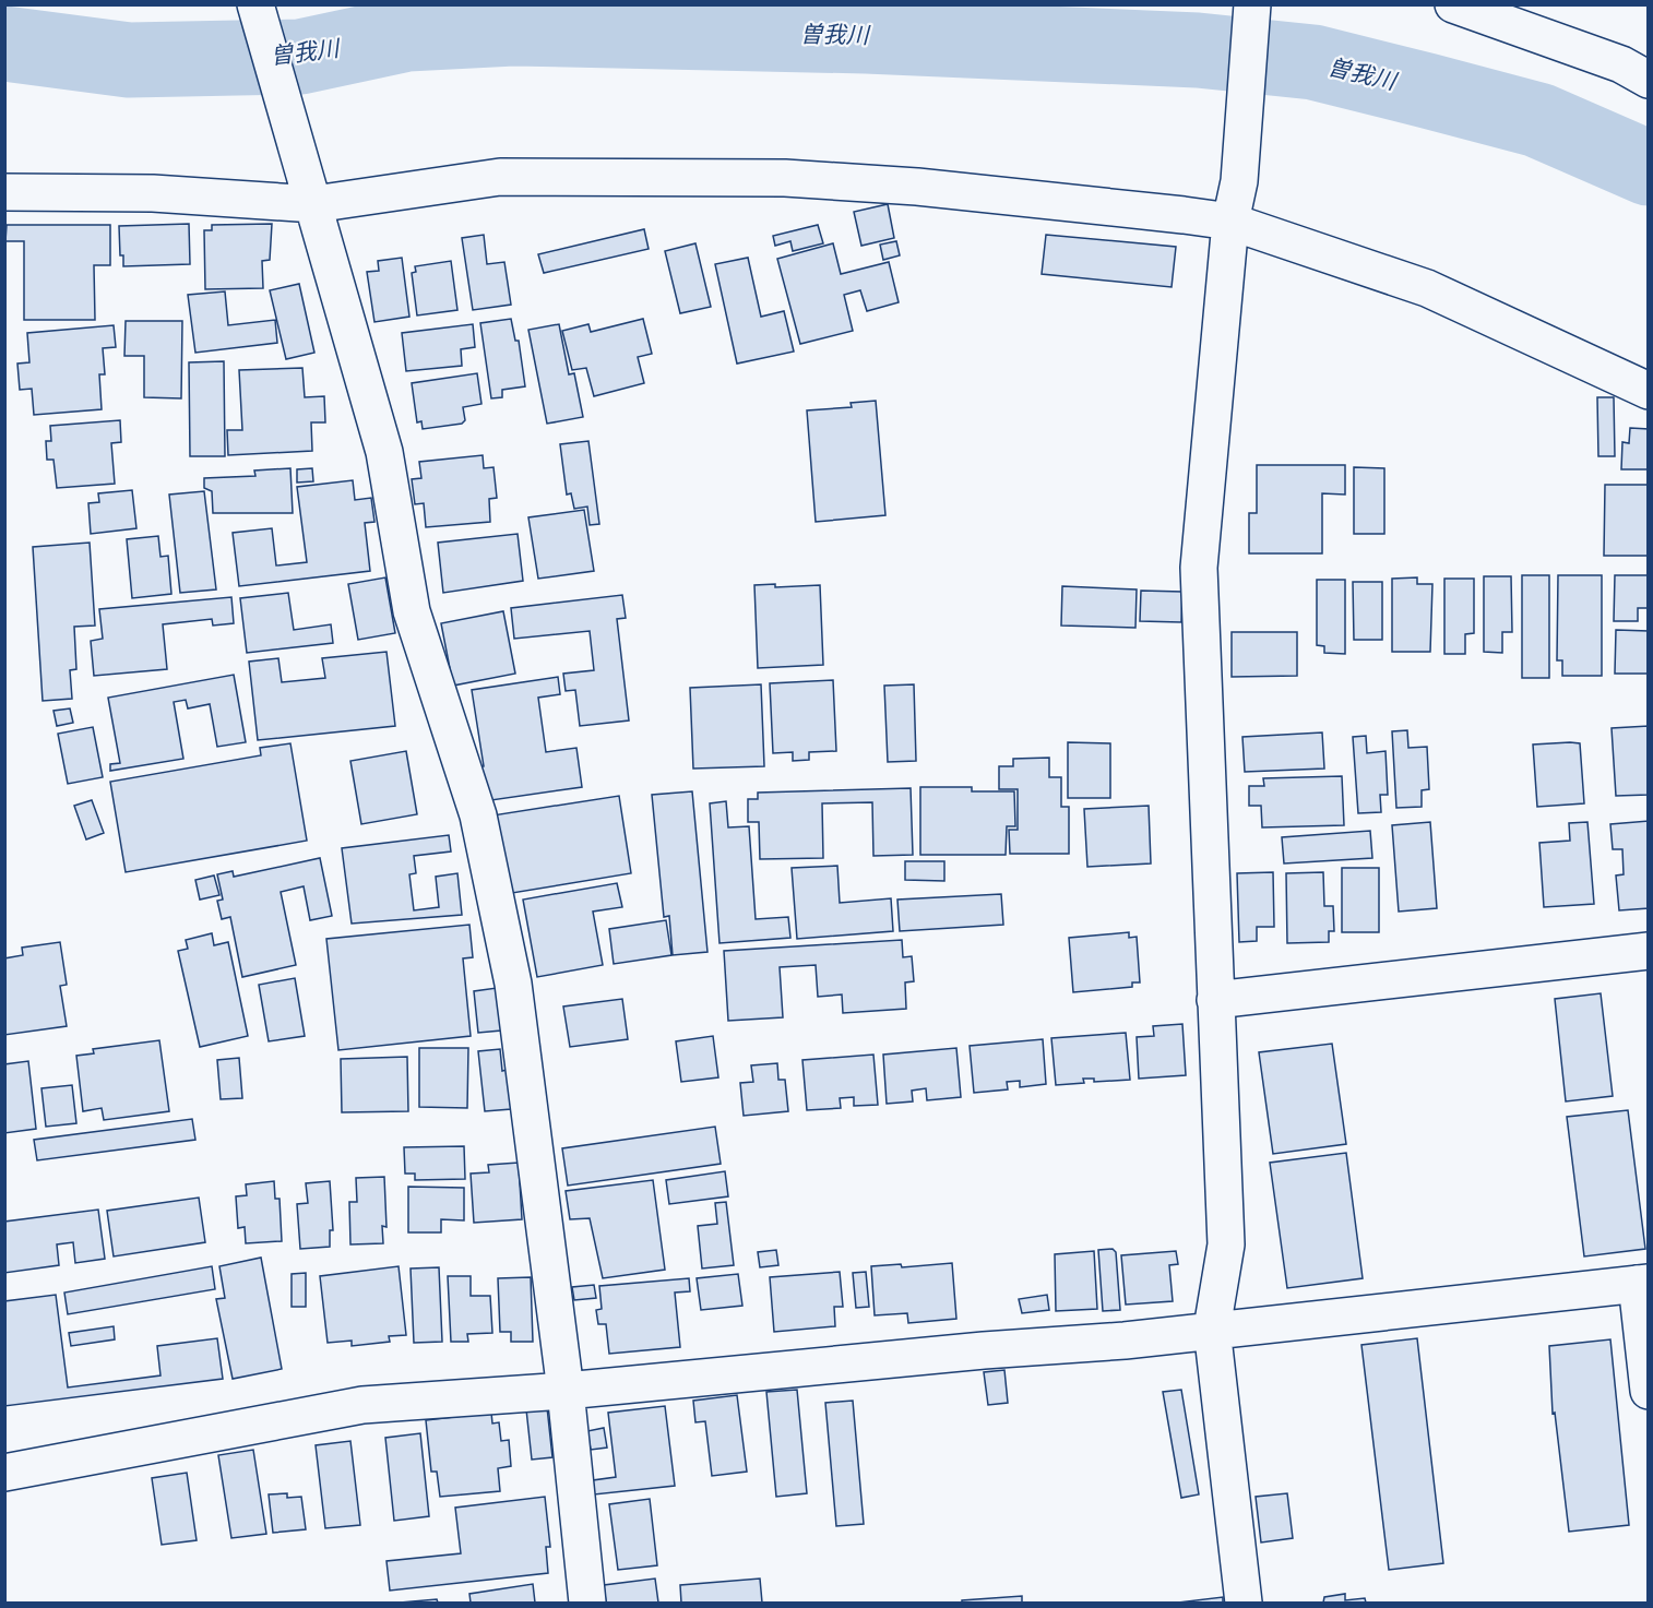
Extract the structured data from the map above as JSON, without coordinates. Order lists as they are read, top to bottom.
{
  "water": ["曽我川"]
}
